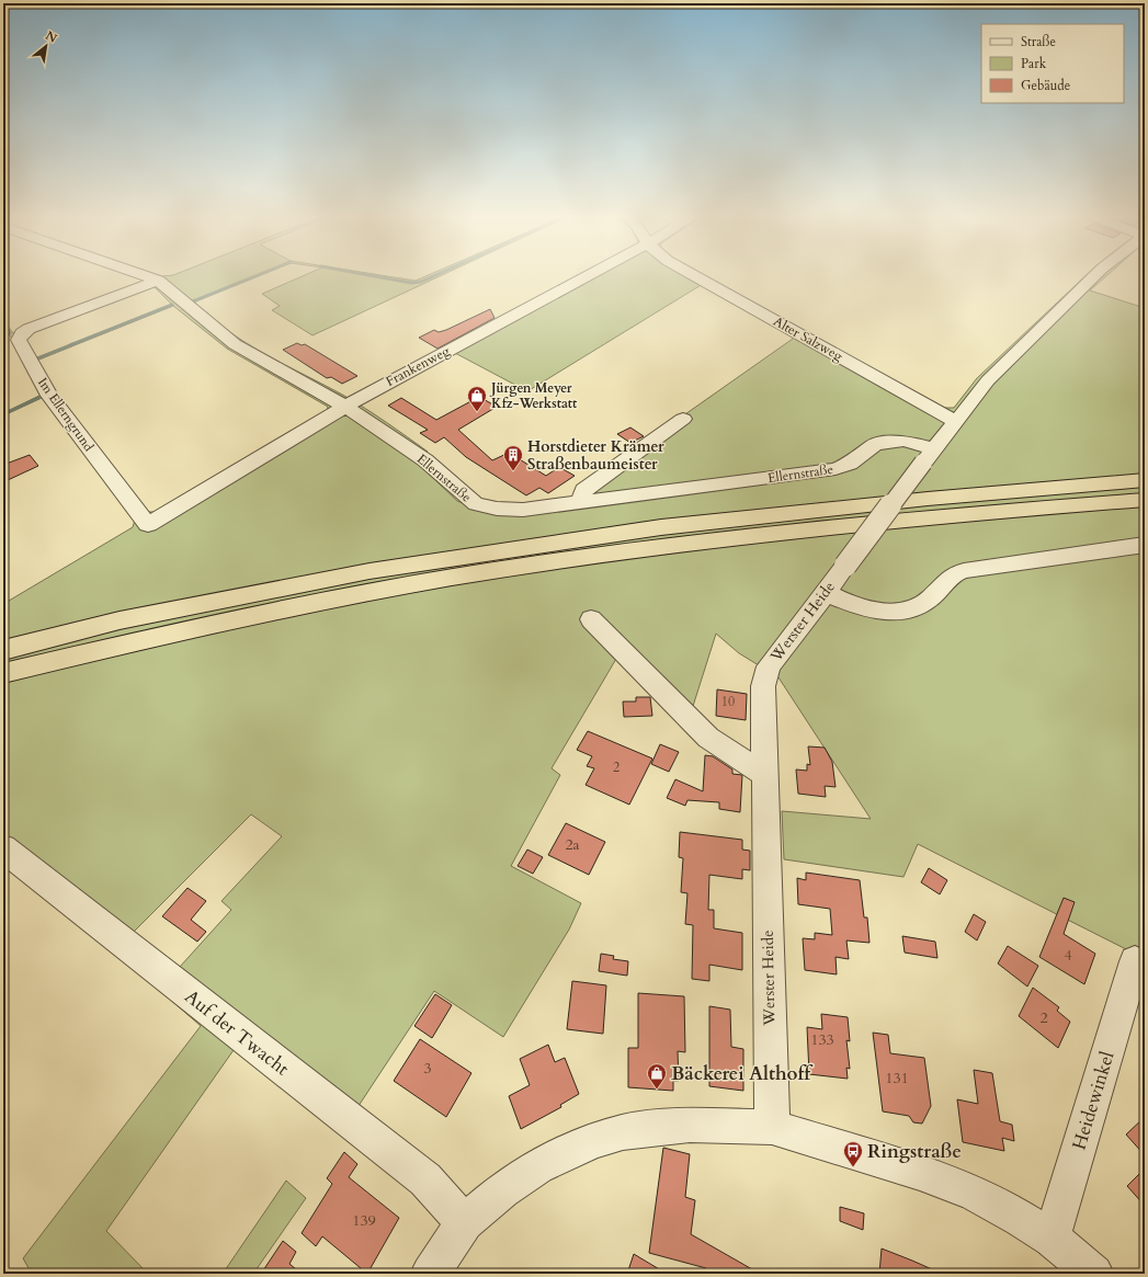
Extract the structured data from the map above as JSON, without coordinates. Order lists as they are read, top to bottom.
{
  "streets": {
    "street": [
      "Alter Salzweg",
      "Frankenweg",
      "Im Ellerngrund",
      "Ellernstraße",
      "Werster Heide",
      "Auf der Twacht",
      "Heidewinkel"
    ]
  },
  "crossings": [
    ["Alter Salzweg", "Werster Heide"],
    ["Frankenweg", "Im Ellerngrund"],
    ["Frankenweg", "Ellernstraße"],
    ["Im Ellerngrund", "Ellernstraße"],
    ["Ellernstraße", "Werster Heide"]
  ],
  "places": {
    "shop": ["Jürgen Meyer Kfz-Werkstatt", "Bäckerei Althoff"],
    "building": ["Horstdieter Krämer Straßenbaumeister"],
    "bus stop": ["Ringstraße"]
  },
  "house_numbers": [
    "10",
    "2",
    "2a",
    "4",
    "2",
    "133",
    "3",
    "131",
    "139"
  ],
  "legend": ["Straße", "Park", "Gebäude"],
  "north": "top right"
}
